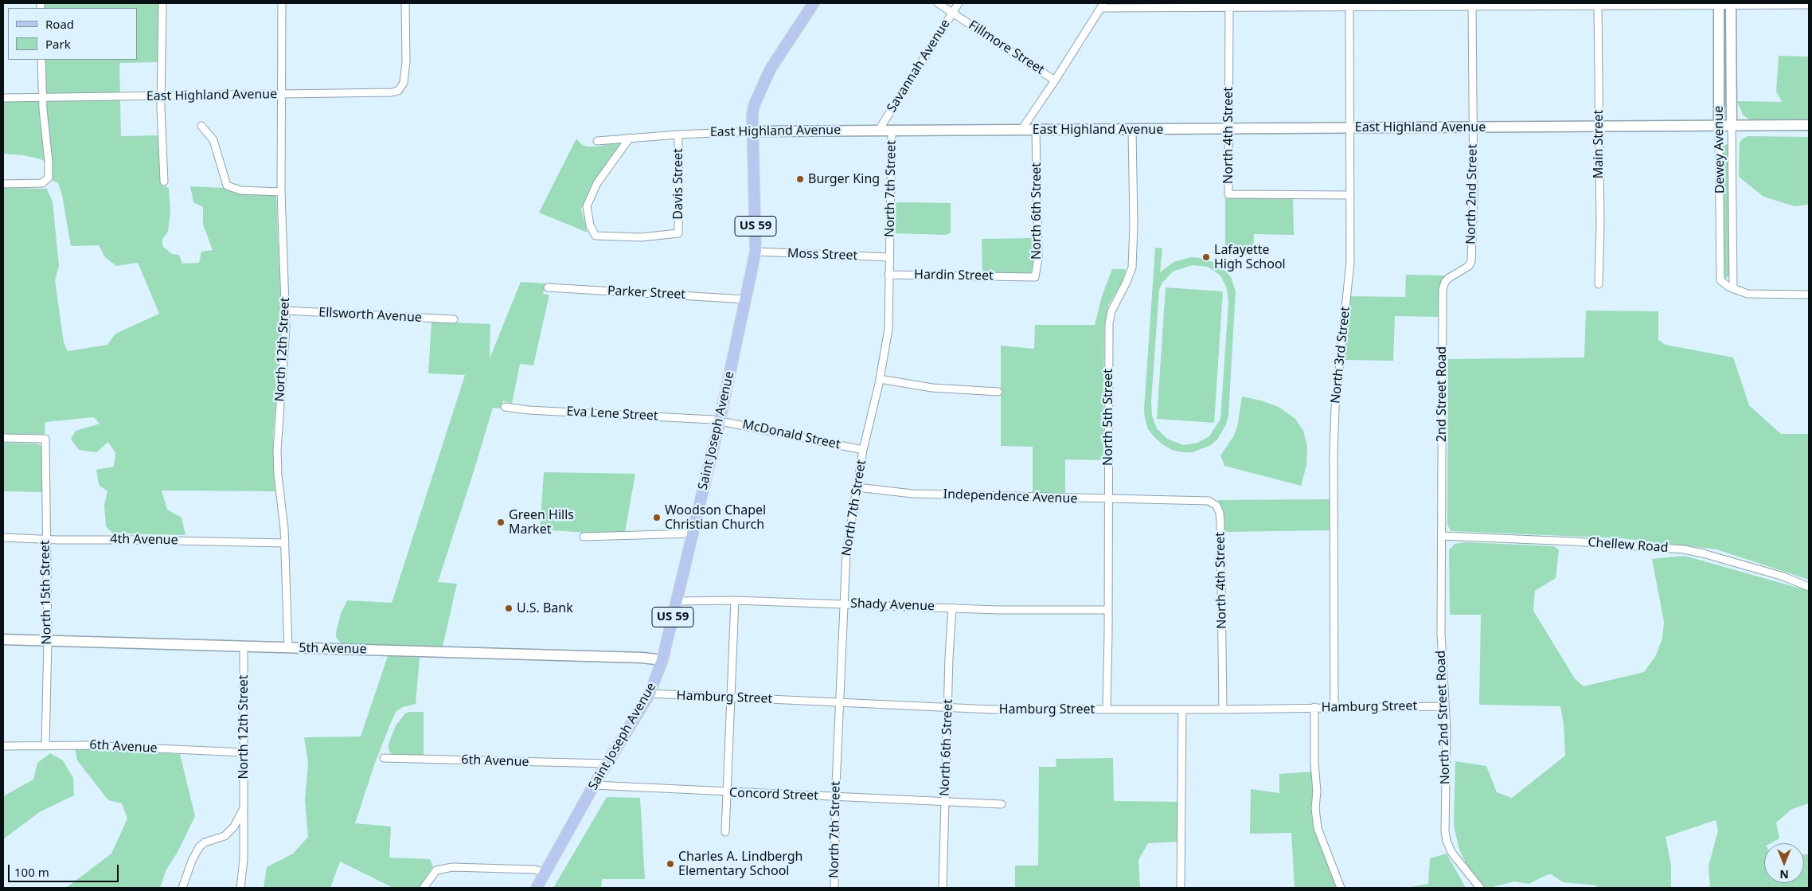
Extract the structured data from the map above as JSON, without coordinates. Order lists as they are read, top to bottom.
{
  "streets": {
    "main road": ["US 59", "Saint Joseph Avenue"],
    "street": [
      "Fillmore Street",
      "Savannah Avenue",
      "East Highland Avenue",
      "North 4th Street",
      "Main Street",
      "Dewey Avenue",
      "Davis Street",
      "North 7th Street",
      "North 2nd Street",
      "North 6th Street",
      "Moss Street",
      "Hardin Street",
      "Parker Street",
      "Ellsworth Avenue",
      "North 12th Street",
      "North 3rd Street",
      "2nd Street Road",
      "Eva Lene Street",
      "North 5th Street",
      "McDonald Street",
      "Independence Avenue",
      "4th Avenue",
      "Chellew Road",
      "North 15th Street",
      "Shady Avenue",
      "5th Avenue",
      "Hamburg Street",
      "North 2nd Street Road",
      "6th Avenue",
      "Concord Street"
    ]
  },
  "crossings": [
    ["Fillmore Street", "Savannah Avenue"],
    ["Savannah Avenue", "East Highland Avenue"],
    ["East Highland Avenue", "North 4th Street"],
    ["East Highland Avenue", "Main Street"],
    ["East Highland Avenue", "Dewey Avenue"],
    ["East Highland Avenue", "Davis Street"],
    ["East Highland Avenue", "North 7th Street"],
    ["East Highland Avenue", "North 2nd Street"],
    ["East Highland Avenue", "North 6th Street"],
    ["East Highland Avenue", "North 12th Street"],
    ["East Highland Avenue", "North 3rd Street"],
    ["East Highland Avenue", "North 5th Street"],
    ["East Highland Avenue", "Saint Joseph Avenue"],
    ["North 4th Street", "North 3rd Street"],
    ["North 4th Street", "Independence Avenue"],
    ["North 4th Street", "Hamburg Street"],
    ["North 7th Street", "Moss Street"],
    ["North 7th Street", "Hardin Street"],
    ["North 7th Street", "McDonald Street"],
    ["North 7th Street", "Independence Avenue"],
    ["North 7th Street", "Shady Avenue"],
    ["North 7th Street", "Hamburg Street"],
    ["North 7th Street", "Concord Street"],
    ["North 2nd Street", "2nd Street Road"],
    ["North 6th Street", "Hardin Street"],
    ["North 6th Street", "Shady Avenue"],
    ["North 6th Street", "Hamburg Street"],
    ["North 6th Street", "Concord Street"],
    ["Moss Street", "Saint Joseph Avenue"],
    ["Parker Street", "Saint Joseph Avenue"],
    ["Ellsworth Avenue", "North 12th Street"],
    ["North 12th Street", "4th Avenue"],
    ["North 12th Street", "5th Avenue"],
    ["North 12th Street", "6th Avenue"],
    ["North 3rd Street", "Hamburg Street"],
    ["2nd Street Road", "Chellew Road"],
    ["2nd Street Road", "North 2nd Street Road"],
    ["Eva Lene Street", "Saint Joseph Avenue"],
    ["Eva Lene Street", "McDonald Street"],
    ["North 5th Street", "Independence Avenue"],
    ["North 5th Street", "Shady Avenue"],
    ["North 5th Street", "Hamburg Street"],
    ["Saint Joseph Avenue", "McDonald Street"],
    ["Saint Joseph Avenue", "Shady Avenue"],
    ["Saint Joseph Avenue", "5th Avenue"],
    ["Saint Joseph Avenue", "Hamburg Street"],
    ["Saint Joseph Avenue", "6th Avenue"],
    ["Saint Joseph Avenue", "Concord Street"],
    ["4th Avenue", "North 15th Street"],
    ["Chellew Road", "North 2nd Street Road"],
    ["North 15th Street", "5th Avenue"],
    ["North 15th Street", "6th Avenue"],
    ["Hamburg Street", "North 2nd Street Road"]
  ],
  "places": [
    "Burger King",
    "Lafayette High School",
    "Woodson Chapel Christian Church",
    "Green Hills Market",
    "U.S. Bank",
    "Charles A. Lindbergh Elementary School"
  ],
  "legend": ["Road", "Park"],
  "scale_bar": "100 m",
  "north": "bottom"
}
